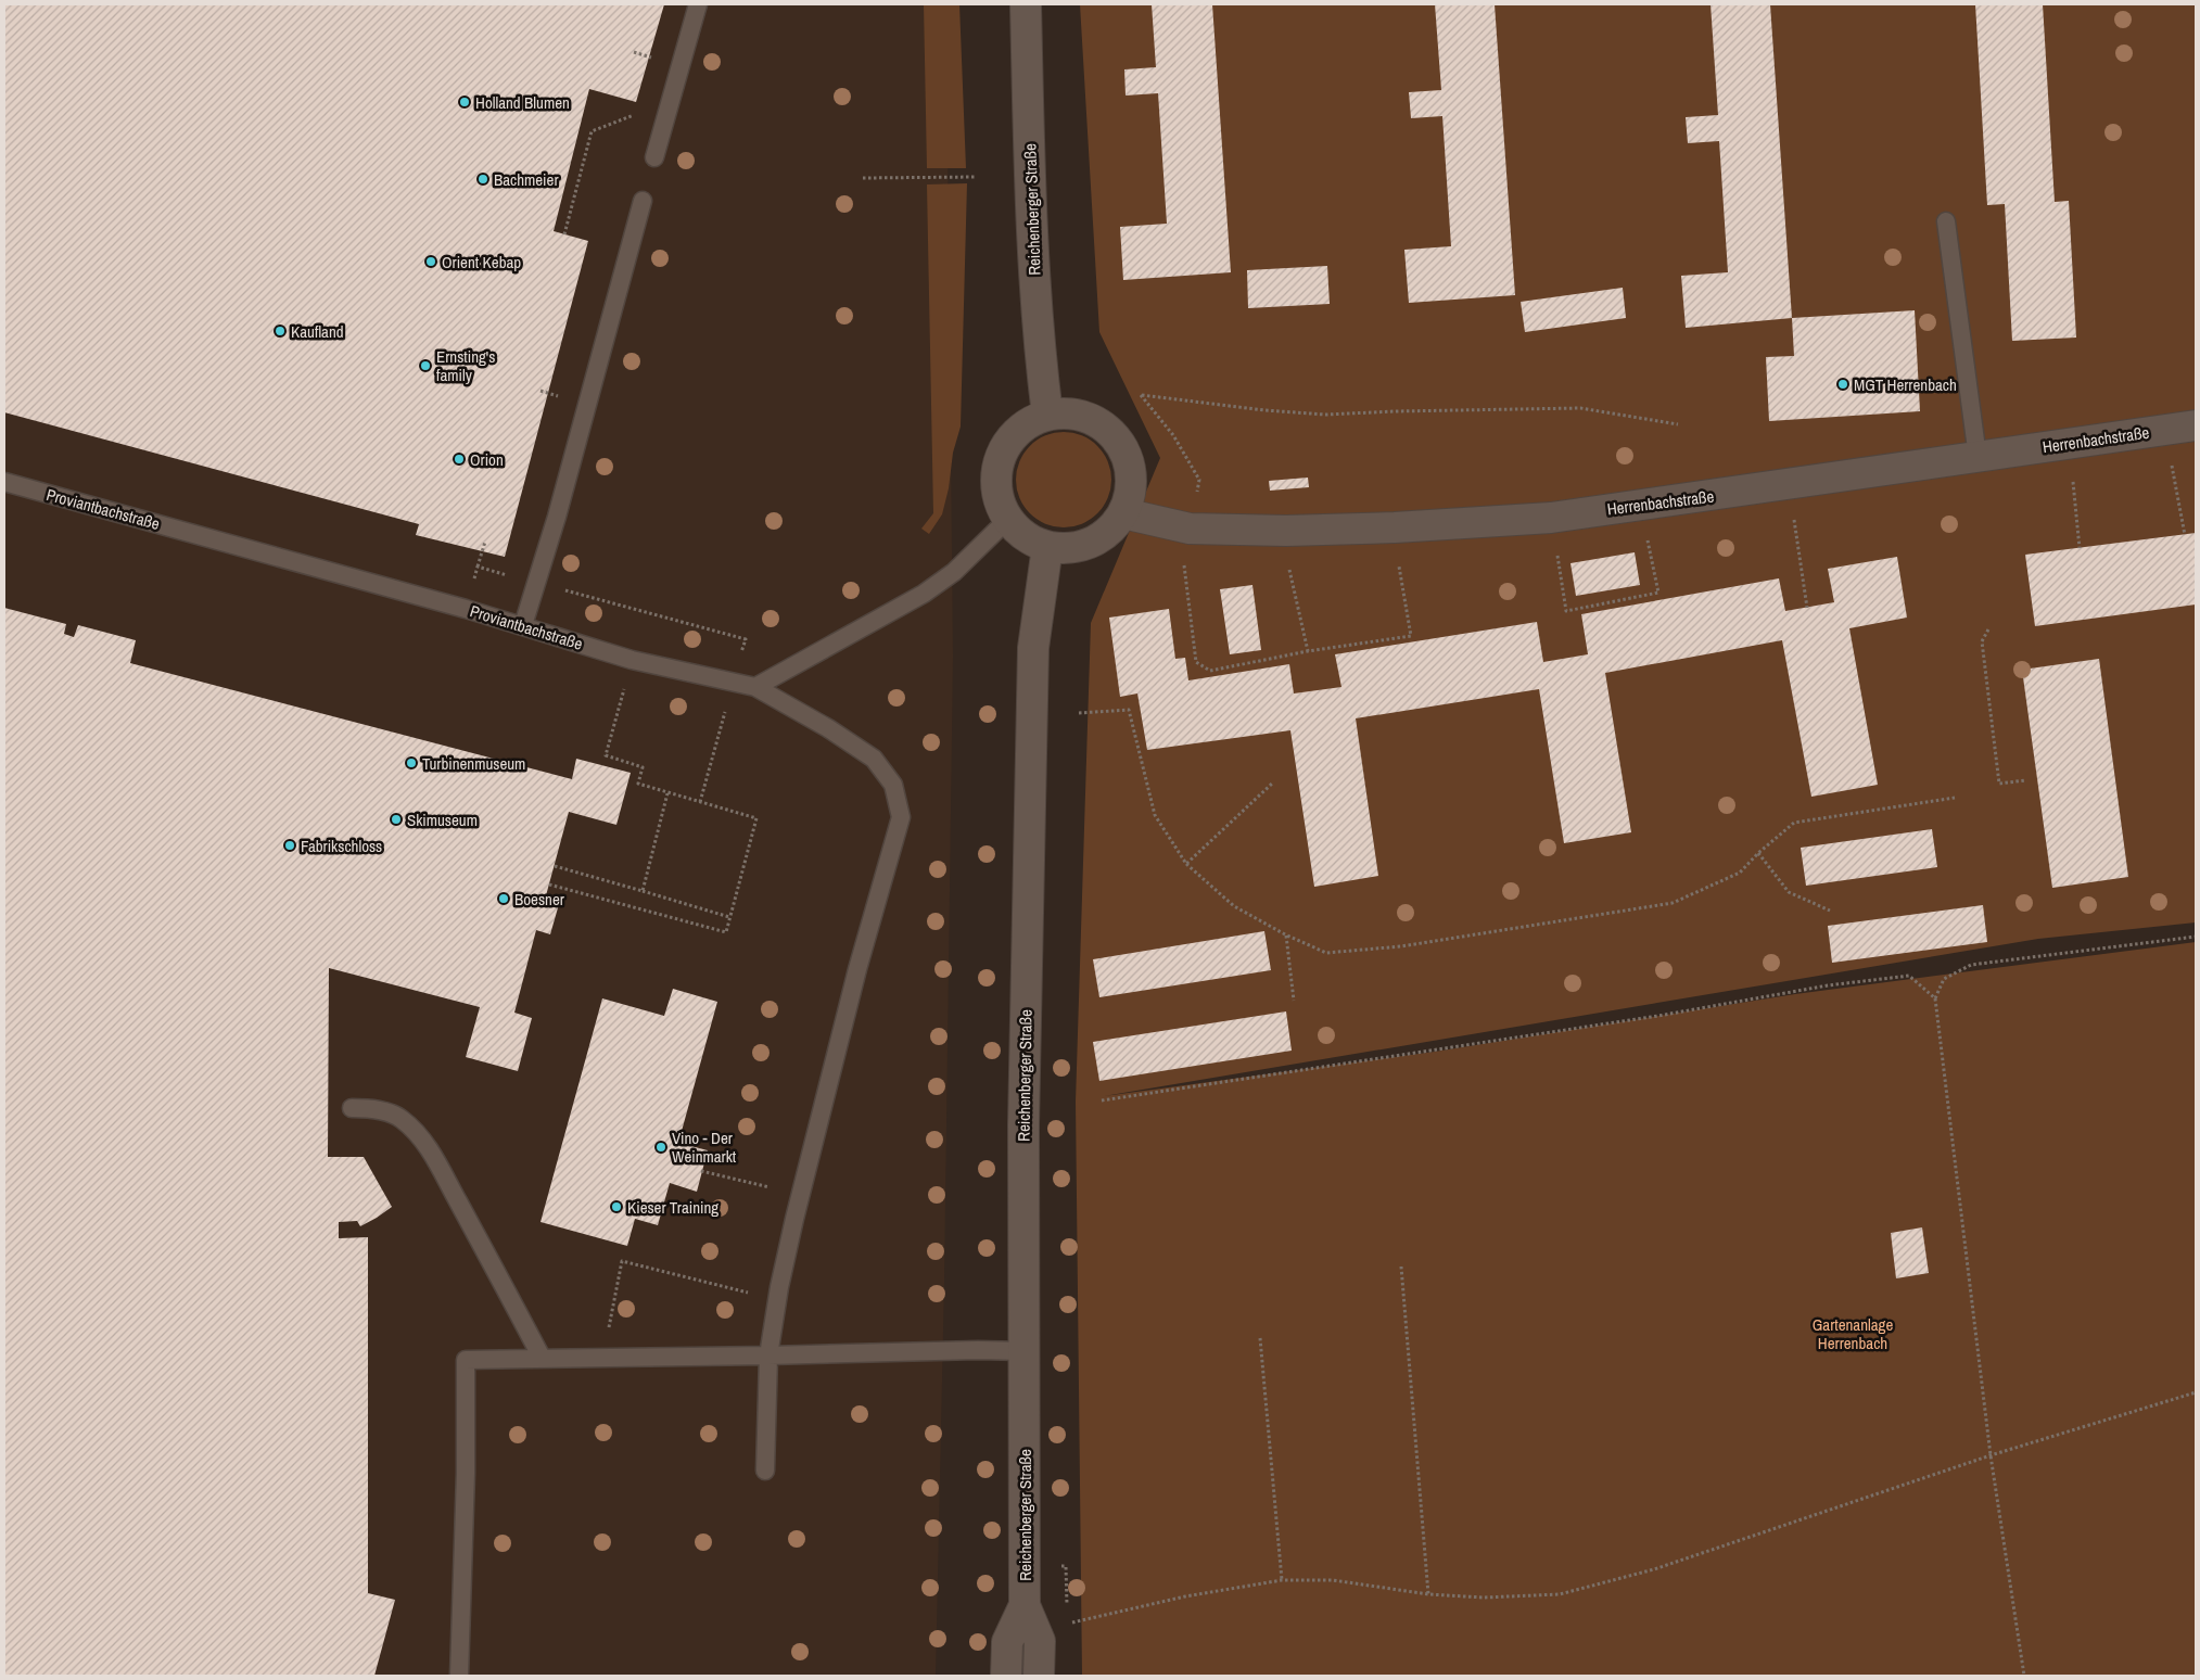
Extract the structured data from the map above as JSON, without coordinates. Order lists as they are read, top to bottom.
{
  "streets": {
    "street": ["Reichenberger Straße", "Herrenbachstraße"],
    "lane": ["Proviantbachstraße"]
  },
  "crossings": [
    ["Reichenberger Straße", "Herrenbachstraße"]
  ],
  "parks": ["Gartenanlage Herrenbach"],
  "places": [
    "Holland Blumen",
    "Bachmeier",
    "Orient Kebap",
    "Kaufland",
    "Ernsting's family",
    "MGT Herrenbach",
    "Orion",
    "Turbinenmuseum",
    "Skimuseum",
    "Fabrikschloss",
    "Boesner",
    "Vino - Der Weinmarkt",
    "Kieser Training"
  ]
}
